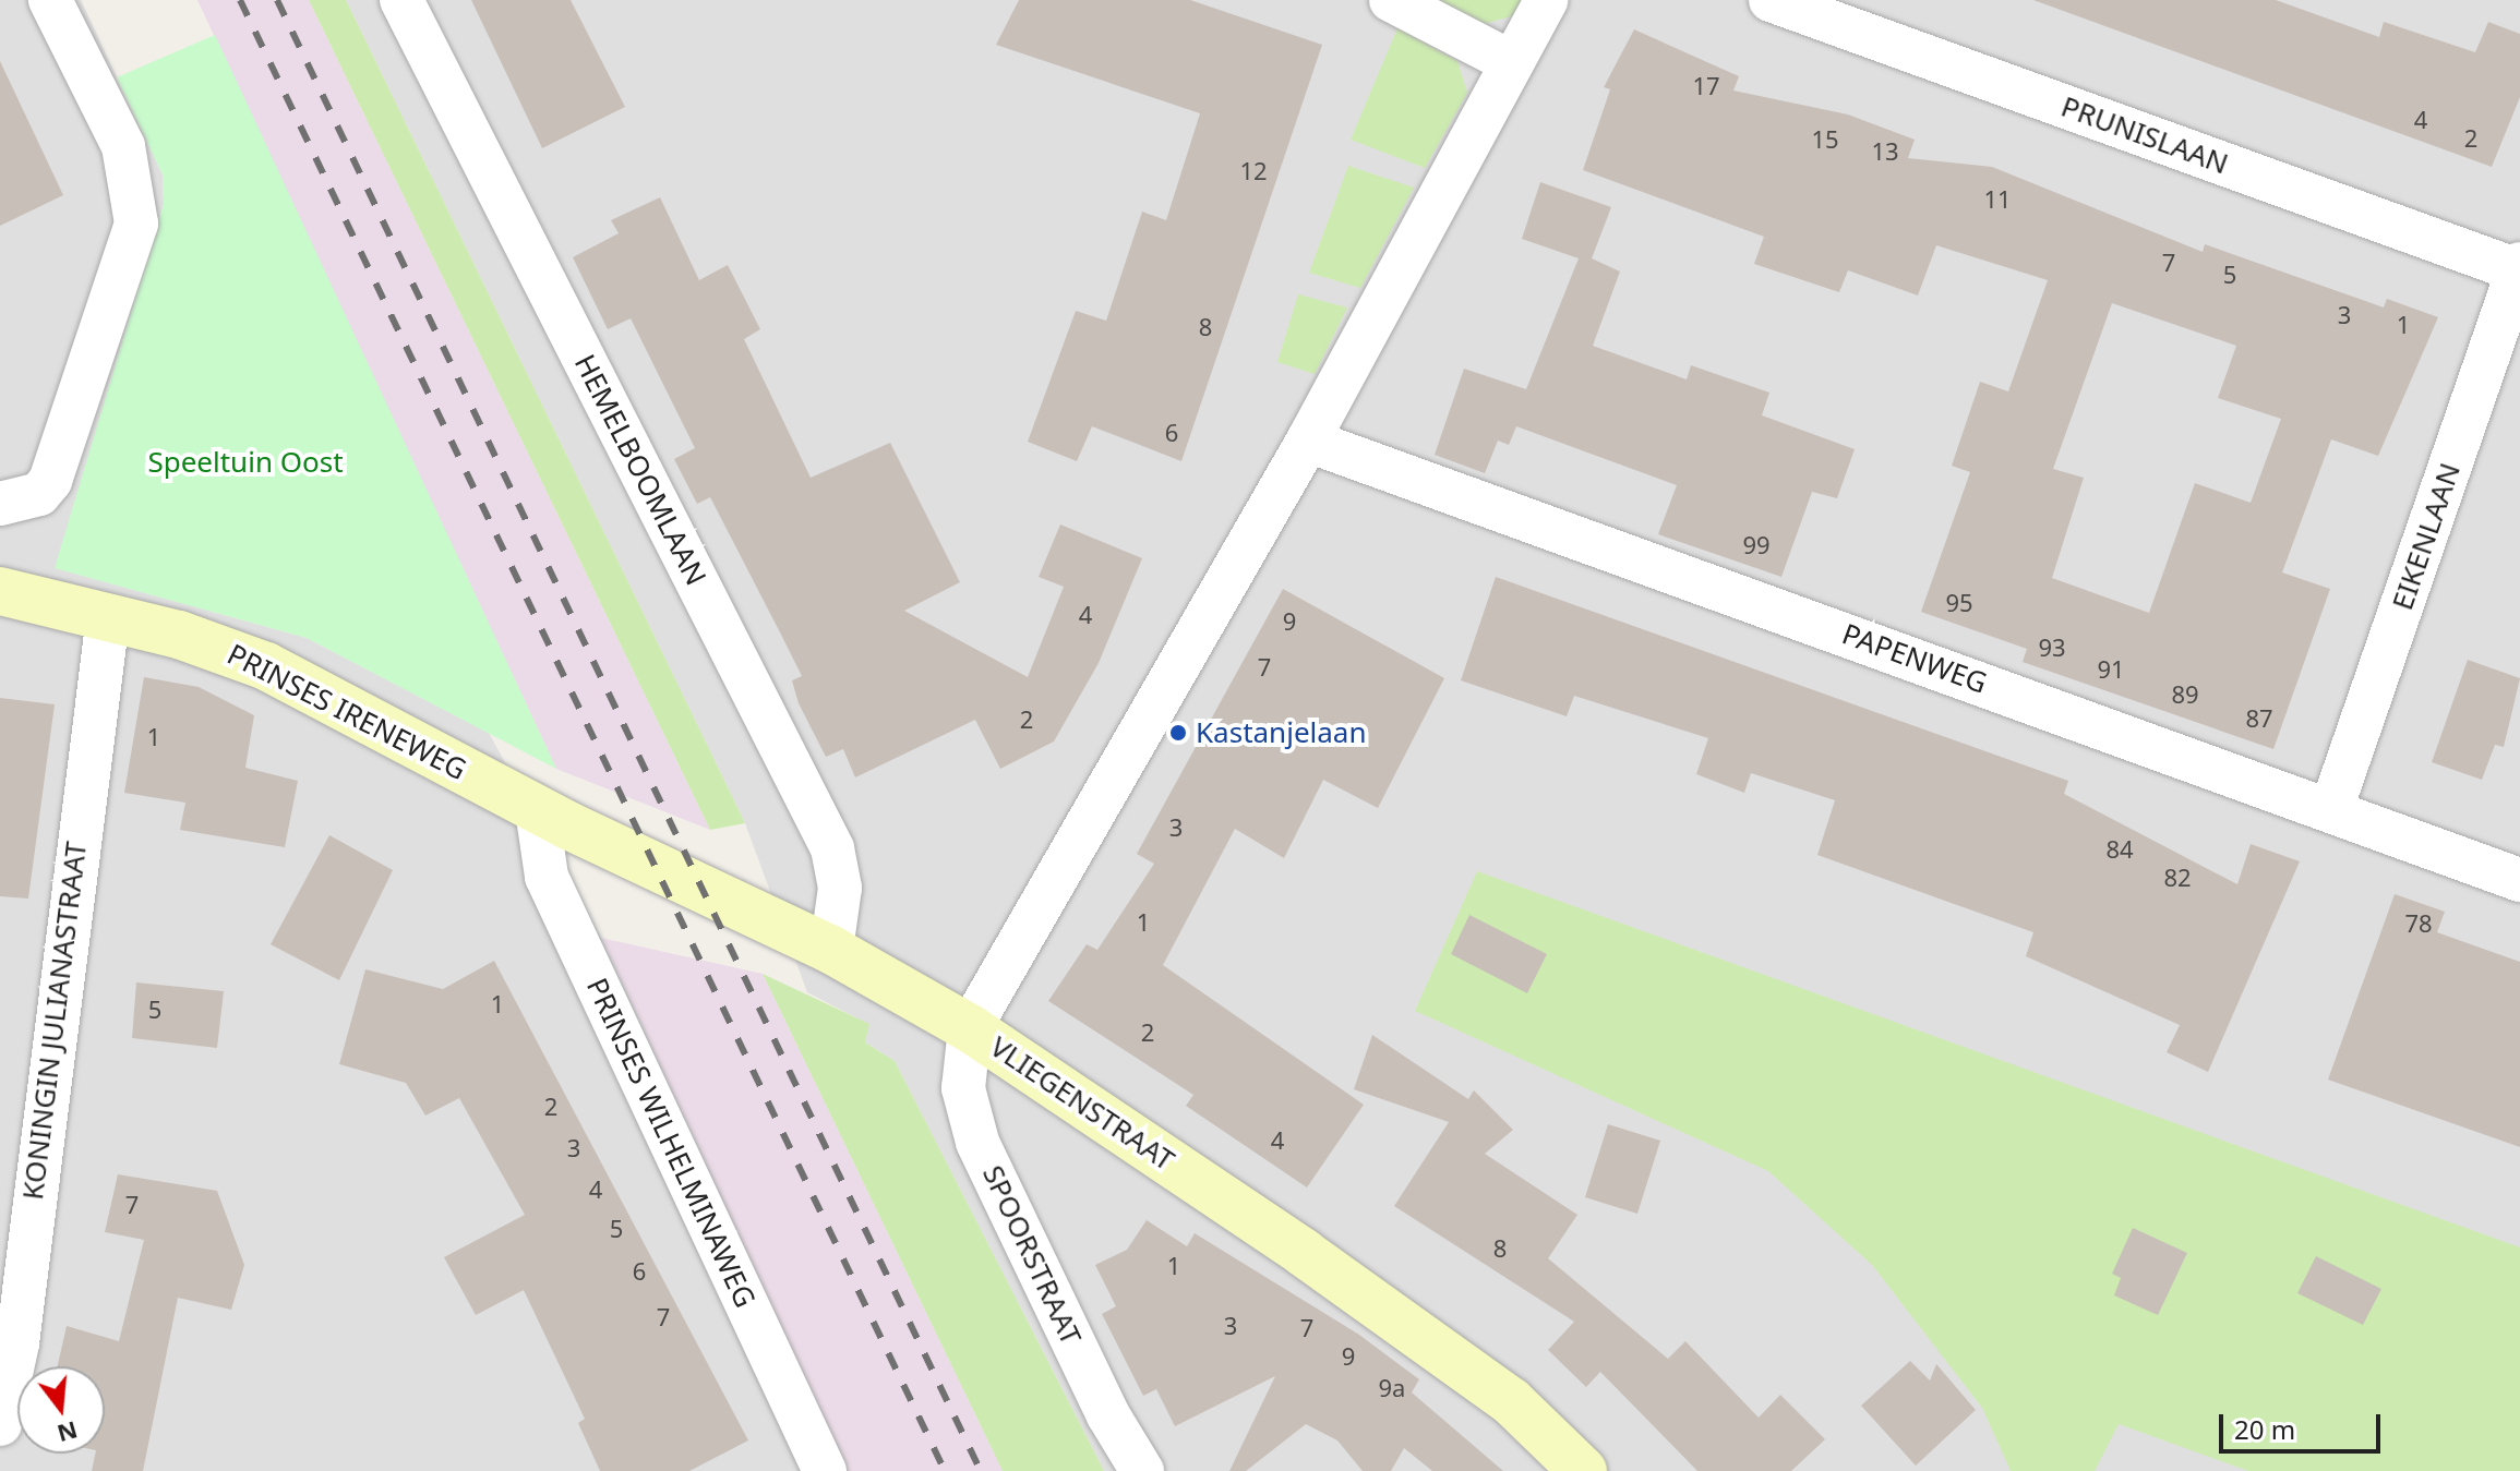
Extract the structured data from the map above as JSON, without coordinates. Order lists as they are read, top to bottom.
{
  "streets": {
    "main road": ["PRINSES IRENEWEG", "VLIEGENSTRAAT"],
    "street": [
      "PRUNISLAAN",
      "HEMELBOOMLAAN",
      "EIKENLAAN",
      "PAPENWEG",
      "KONINGIN JULIANASTRAAT",
      "PRINSES WILHELMINAWEG",
      "SPOORSTRAAT"
    ]
  },
  "crossings": [
    ["PRUNISLAAN", "EIKENLAAN"],
    ["HEMELBOOMLAAN", "VLIEGENSTRAAT"],
    ["EIKENLAAN", "PAPENWEG"],
    ["PRINSES IRENEWEG", "KONINGIN JULIANASTRAAT"],
    ["PRINSES IRENEWEG", "VLIEGENSTRAAT"],
    ["PRINSES IRENEWEG", "PRINSES WILHELMINAWEG"],
    ["VLIEGENSTRAAT", "PRINSES WILHELMINAWEG"],
    ["VLIEGENSTRAAT", "SPOORSTRAAT"]
  ],
  "parks": ["Speeltuin Oost"],
  "places": ["Kastanjelaan"],
  "house_numbers": [
    "17",
    "4",
    "2",
    "15",
    "13",
    "12",
    "11",
    "7",
    "5",
    "3",
    "1",
    "8",
    "6",
    "99",
    "95",
    "4",
    "9",
    "93",
    "7",
    "91",
    "89",
    "87",
    "2",
    "1",
    "3",
    "84",
    "82",
    "1",
    "78",
    "1",
    "5",
    "2",
    "2",
    "4",
    "3",
    "4",
    "7",
    "5",
    "8",
    "1",
    "6",
    "7",
    "3",
    "7",
    "9",
    "9a"
  ],
  "scale_bar": "20 m",
  "north": "bottom"
}
